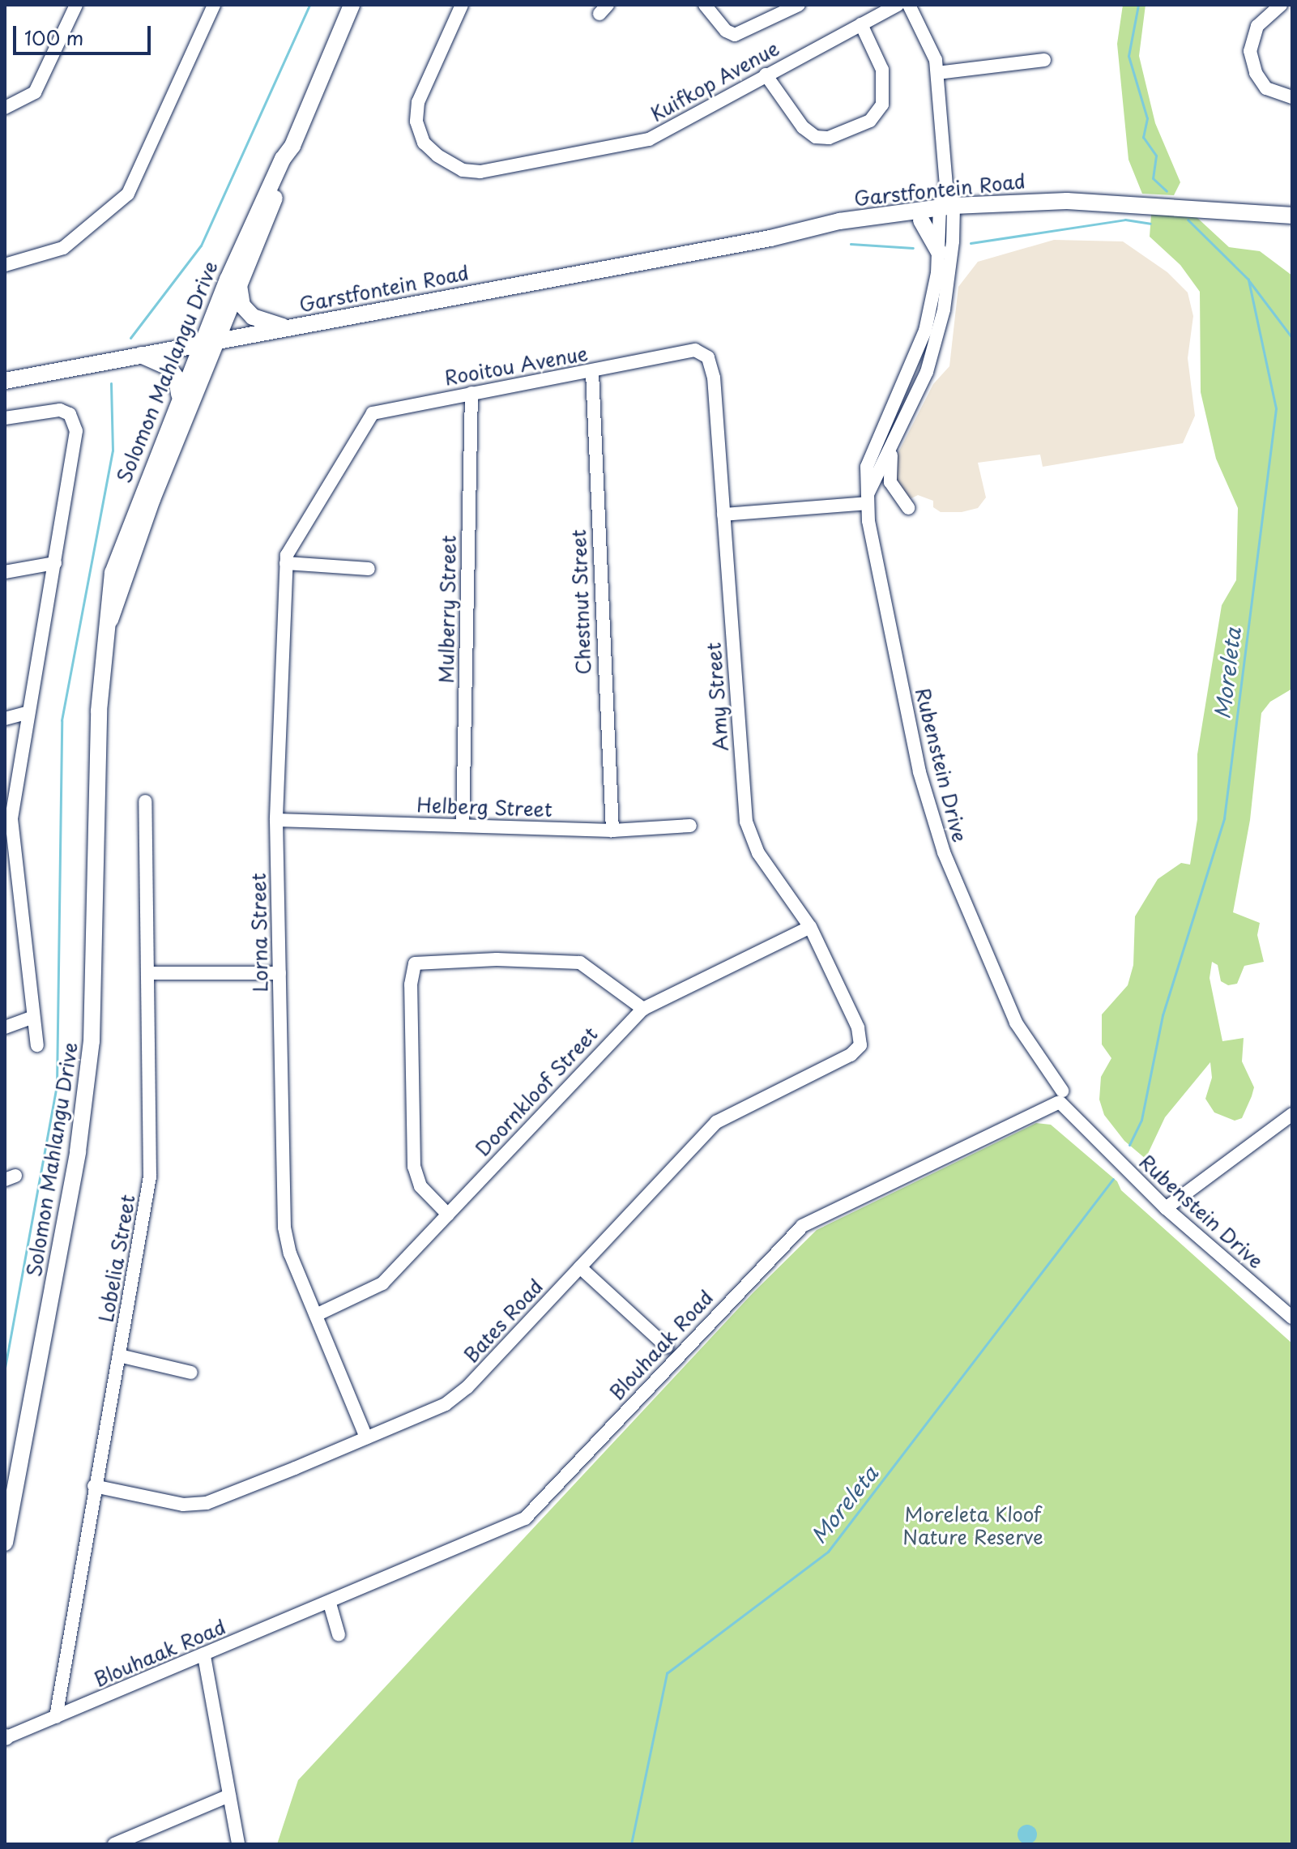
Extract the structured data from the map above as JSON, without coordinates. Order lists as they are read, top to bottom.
{
  "streets": {
    "main road": ["Garstfontein Road", "Solomon Mahlangu Drive"],
    "street": [
      "Kuifkop Avenue",
      "Rooitou Avenue",
      "Chestnut Street",
      "Mulberry Street",
      "Amy Street",
      "Rubenstein Drive",
      "Helberg Street",
      "Lorna Street",
      "Doornkloof Street",
      "Lobelia Street",
      "Bates Road",
      "Blouhaak Road"
    ]
  },
  "crossings": [
    ["Garstfontein Road", "Solomon Mahlangu Drive"],
    ["Garstfontein Road", "Rubenstein Drive"],
    ["Rooitou Avenue", "Chestnut Street"],
    ["Rooitou Avenue", "Mulberry Street"],
    ["Rooitou Avenue", "Amy Street"],
    ["Rooitou Avenue", "Lorna Street"],
    ["Chestnut Street", "Helberg Street"],
    ["Mulberry Street", "Helberg Street"],
    ["Amy Street", "Doornkloof Street"],
    ["Amy Street", "Bates Road"],
    ["Rubenstein Drive", "Blouhaak Road"],
    ["Helberg Street", "Lorna Street"],
    ["Lorna Street", "Doornkloof Street"],
    ["Lorna Street", "Bates Road"],
    ["Lobelia Street", "Bates Road"],
    ["Lobelia Street", "Blouhaak Road"]
  ],
  "water": ["Moreleta"],
  "parks": ["Moreleta Kloof Nature Reserve"],
  "scale_bar": "100 m"
}
